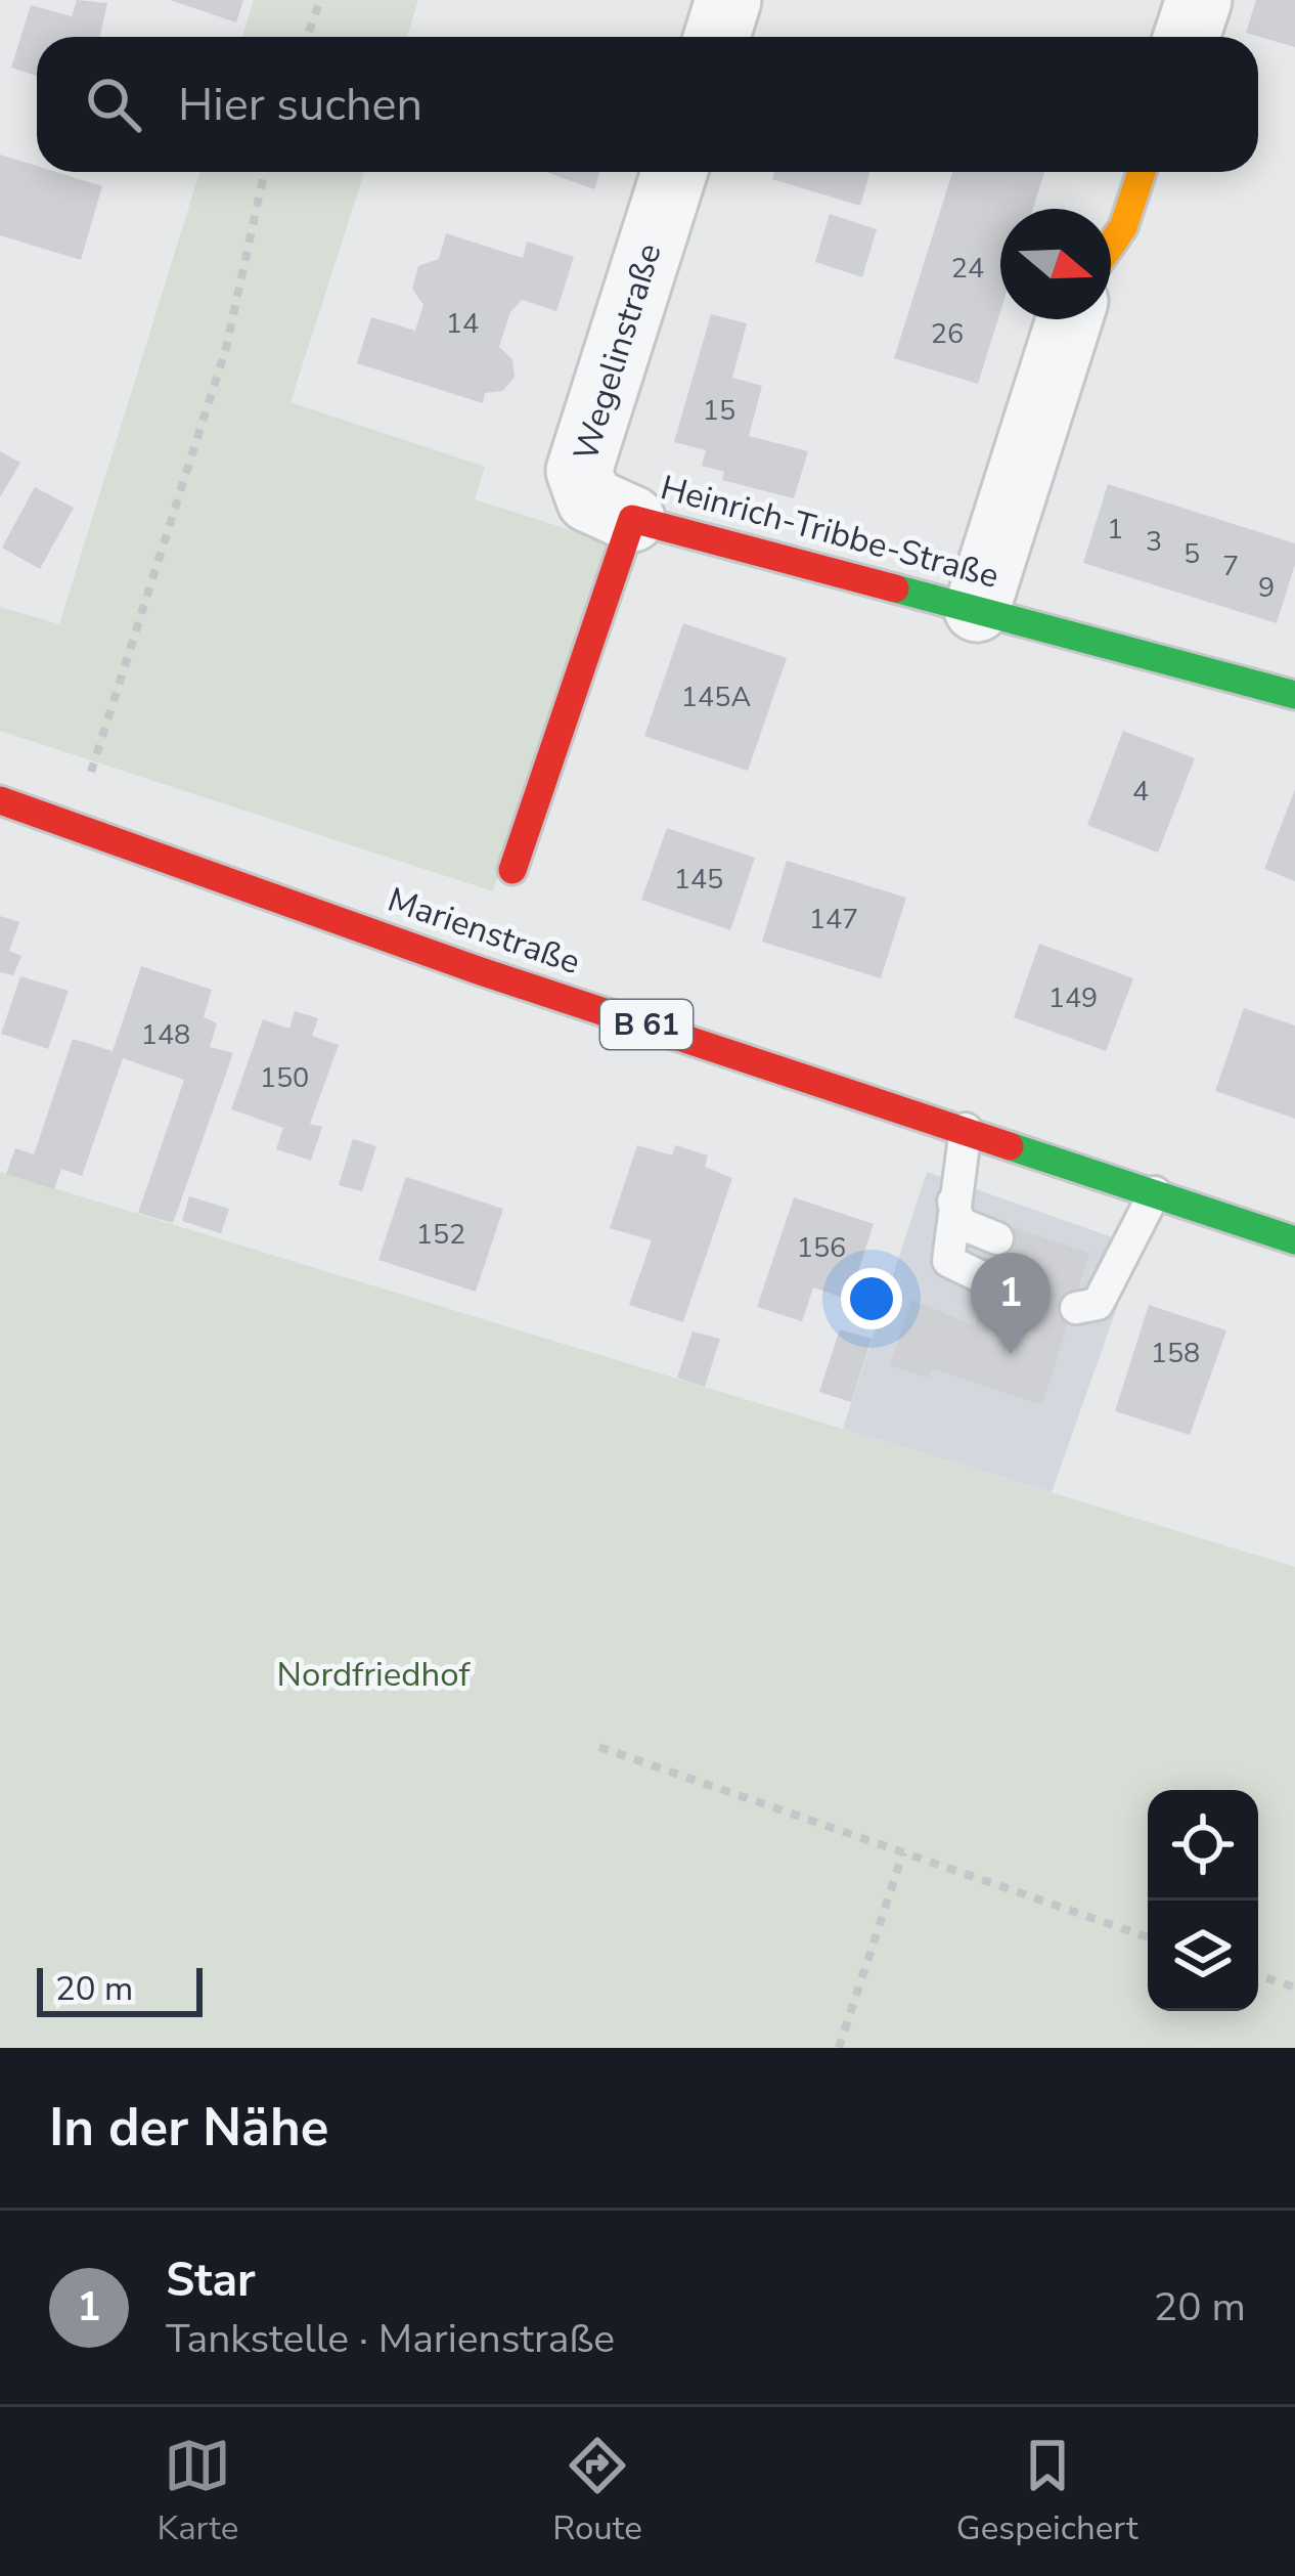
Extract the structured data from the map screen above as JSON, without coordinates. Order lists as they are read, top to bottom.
{
  "streets": {
    "main road": ["Heinrich-Tribbe-Straße", "Marienstraße", "B 61"],
    "street": ["Wegelinstraße"]
  },
  "crossings": [
    ["Wegelinstraße", "Heinrich-Tribbe-Straße"]
  ],
  "parks": ["Nordfriedhof"],
  "house_numbers": [
    "24",
    "14",
    "26",
    "15",
    "1",
    "3",
    "5",
    "7",
    "9",
    "145A",
    "4",
    "145",
    "147",
    "149",
    "148",
    "150",
    "152",
    "156",
    "158"
  ],
  "scale_bar": "20 m",
  "north": "right",
  "page": {
    "search": "Hier suchen",
    "pins": "1",
    "scale": "20 m",
    "heading": "In der Nähe",
    "list": [
      {
        "mark": "1",
        "name": "Star",
        "note": "Tankstelle · Marienstraße",
        "value": "20 m"
      }
    ],
    "nav": ["Karte", "Route", "Gespeichert"]
  }
}
